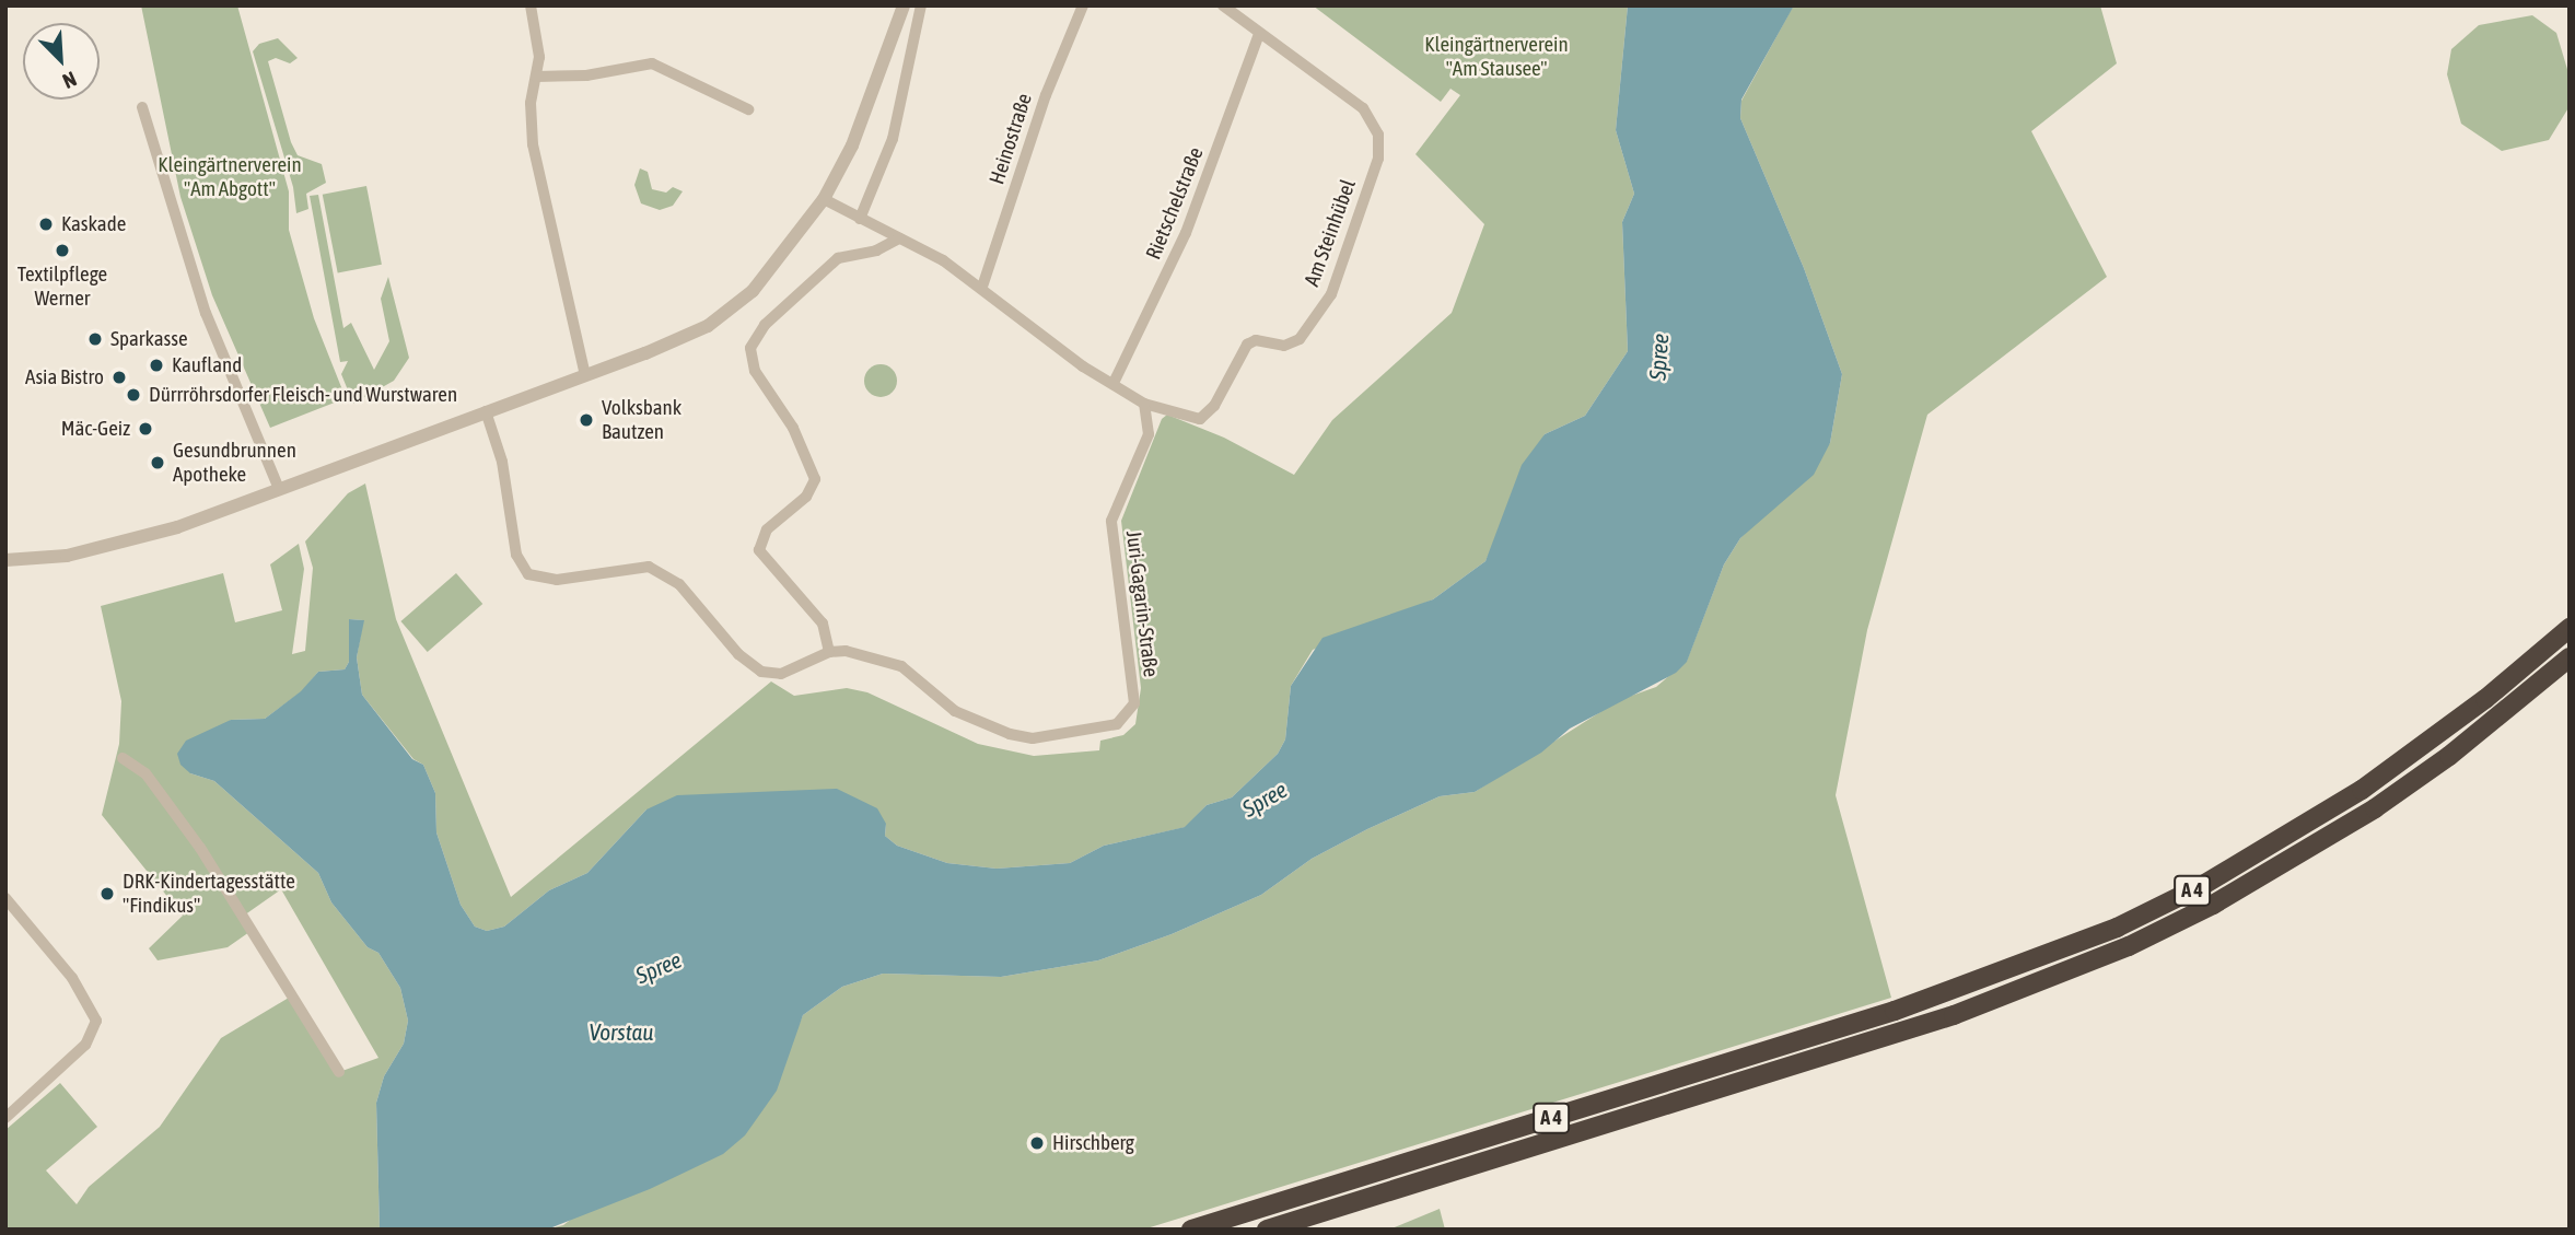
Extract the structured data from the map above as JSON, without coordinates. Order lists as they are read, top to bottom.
{
  "streets": {
    "highway": ["A 4"],
    "street": [
      "Heinostraße",
      "Rietschelstraße",
      "Am Steinhübel",
      "Juri-Gagarin-Straße"
    ]
  },
  "crossings": [
    ["Rietschelstraße", "Am Steinhübel"],
    ["Am Steinhübel", "Juri-Gagarin-Straße"]
  ],
  "water": ["Spree", "Vorstau"],
  "parks": ["Kleingärtnerverein \"Am Stausee\"", "Kleingärtnerverein \"Am Abgott\""],
  "places": [
    "Kaskade",
    "Textilpflege Werner",
    "Sparkasse",
    "Kaufland",
    "Asia Bistro",
    "Dürrröhrsdorfer Fleisch- und Wurstwaren",
    "Volksbank Bautzen",
    "Mäc-Geiz",
    "Gesundbrunnen Apotheke",
    "DRK-Kindertagesstätte \"Findikus\"",
    "Hirschberg"
  ],
  "north": "bottom right"
}
